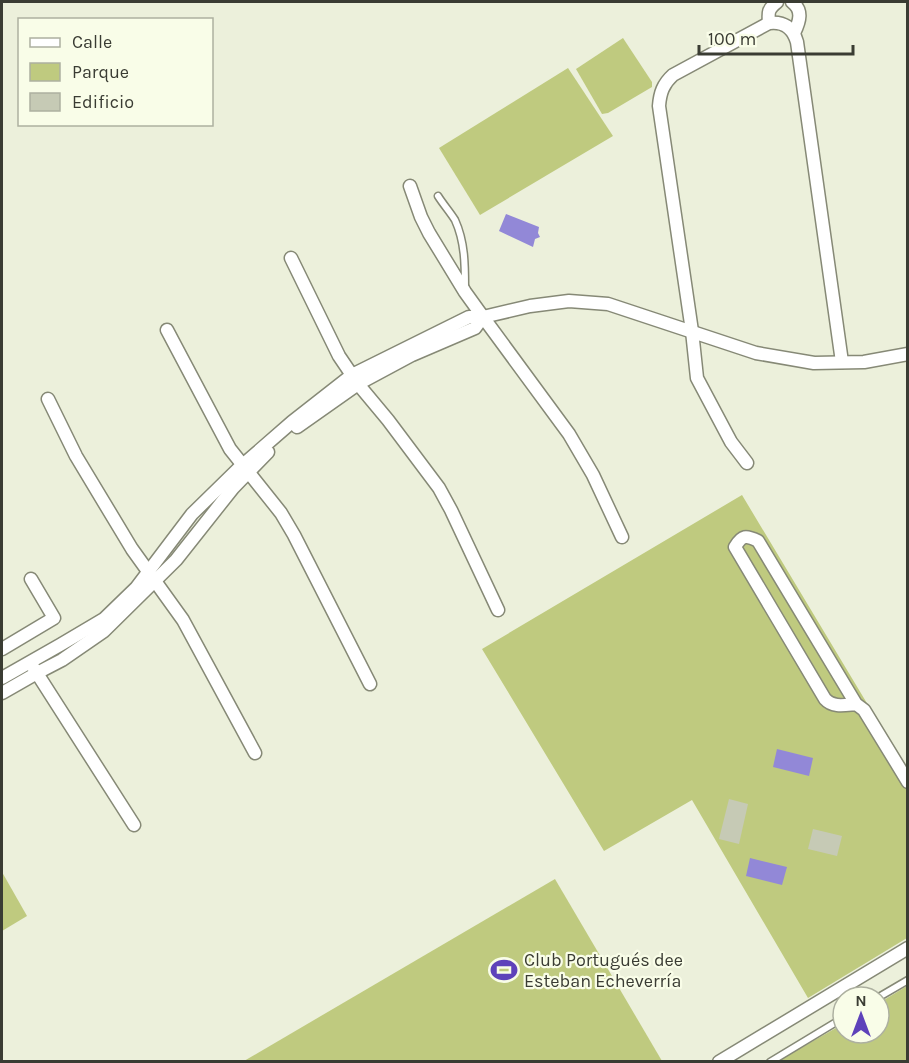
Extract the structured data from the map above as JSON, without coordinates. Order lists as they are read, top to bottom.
{
  "places": {
    "sports": ["Club Portugués dee Esteban Echeverría"]
  },
  "legend": ["Calle", "Parque", "Edificio"],
  "scale_bar": "100 m",
  "north": "top"
}
